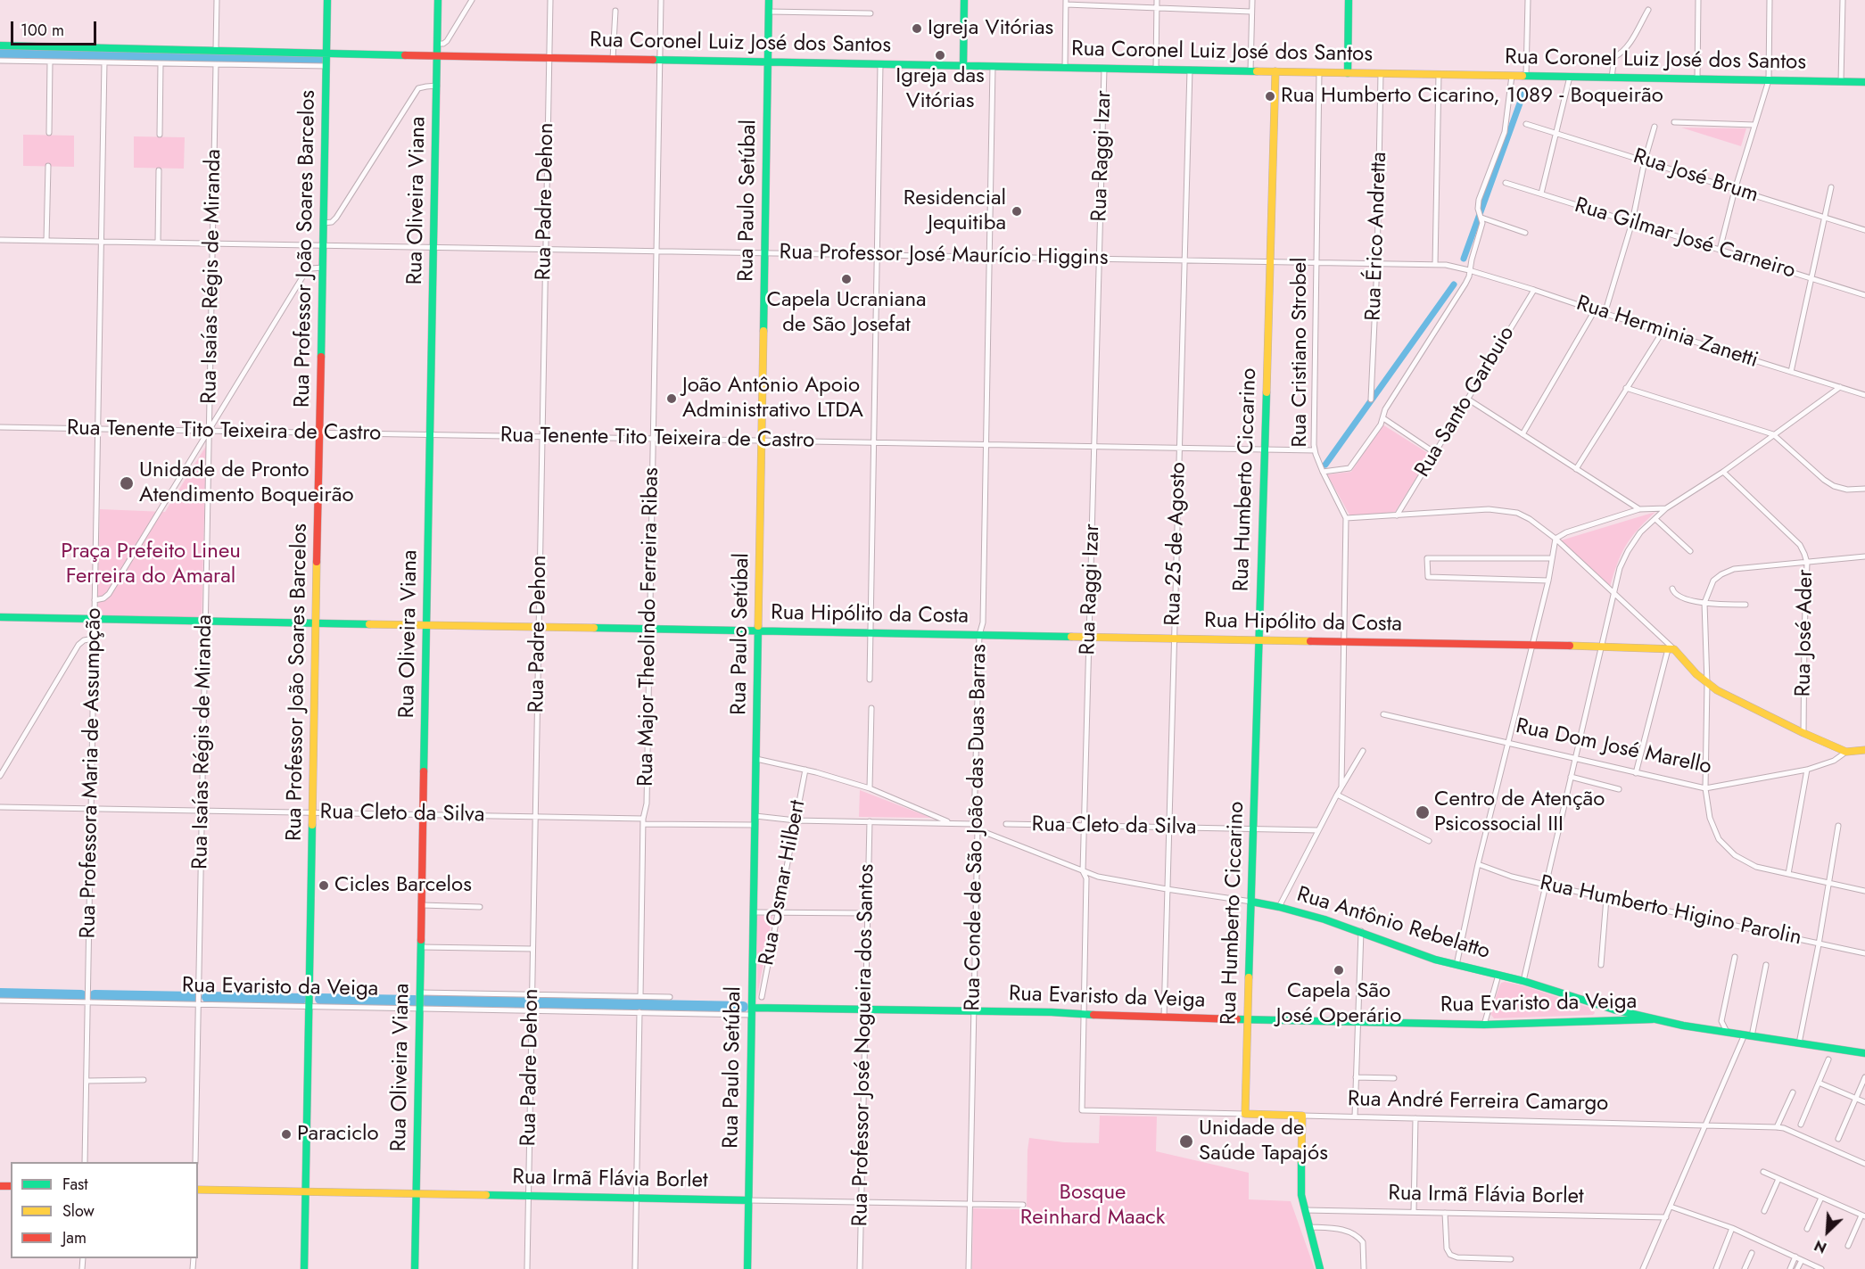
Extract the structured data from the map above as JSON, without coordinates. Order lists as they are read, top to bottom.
{
  "streets": {
    "main road": [
      "Rua Coronel Luiz José dos Santos",
      "Rua Oliveira Viana",
      "Rua Paulo Setúbal",
      "Rua Professor João Soares Barcelos",
      "Rua Humberto Ciccarino",
      "Rua Hipólito da Costa",
      "Rua Dom José Marello",
      "Rua Antônio Rebelatto",
      "Rua Evaristo da Veiga",
      "Rua André Ferreira Camargo",
      "Rua Irmã Flávia Borlet"
    ],
    "street": [
      "Rua Raggi Izar",
      "Rua José Brum",
      "Rua Padre Dehon",
      "Rua Érico Andretta",
      "Rua Gilmar José Carneiro",
      "Rua Professor José Maurício Higgins",
      "Rua Isaías Régis de Miranda",
      "Rua Herminia Zanetti",
      "Rua Cristiano Strobel",
      "Rua Santo Garbuio",
      "Rua Tenente Tito Teixeira de Castro",
      "Rua 25 de Agosto",
      "Rua Major Theolindo Ferreira Ribas",
      "Rua José Ader",
      "Rua Professora Maria de Assumpção",
      "Rua Cleto da Silva",
      "Rua Conde de São João das Duas Barras",
      "Rua Osmar Hilbert",
      "Rua Humberto Higino Parolin",
      "Rua Professor José Nogueira dos Santos"
    ]
  },
  "crossings": [
    ["Rua Coronel Luiz José dos Santos", "Rua Raggi Izar"],
    ["Rua Coronel Luiz José dos Santos", "Rua Oliveira Viana"],
    ["Rua Coronel Luiz José dos Santos", "Rua Paulo Setúbal"],
    ["Rua Coronel Luiz José dos Santos", "Rua Padre Dehon"],
    ["Rua Coronel Luiz José dos Santos", "Rua Érico Andretta"],
    ["Rua Coronel Luiz José dos Santos", "Rua Professor João Soares Barcelos"],
    ["Rua Coronel Luiz José dos Santos", "Rua Cristiano Strobel"],
    ["Rua Coronel Luiz José dos Santos", "Rua Humberto Ciccarino"],
    ["Rua Coronel Luiz José dos Santos", "Rua 25 de Agosto"],
    ["Rua Coronel Luiz José dos Santos", "Rua Major Theolindo Ferreira Ribas"],
    ["Rua Coronel Luiz José dos Santos", "Rua Conde de São João das Duas Barras"],
    ["Rua Raggi Izar", "Rua Professor José Maurício Higgins"],
    ["Rua Raggi Izar", "Rua Tenente Tito Teixeira de Castro"],
    ["Rua Raggi Izar", "Rua Hipólito da Costa"],
    ["Rua Raggi Izar", "Rua Cleto da Silva"],
    ["Rua Raggi Izar", "Rua Antônio Rebelatto"],
    ["Rua Raggi Izar", "Rua Evaristo da Veiga"],
    ["Rua Raggi Izar", "Rua André Ferreira Camargo"],
    ["Rua Oliveira Viana", "Rua Professor José Maurício Higgins"],
    ["Rua Oliveira Viana", "Rua Tenente Tito Teixeira de Castro"],
    ["Rua Oliveira Viana", "Rua Hipólito da Costa"],
    ["Rua Oliveira Viana", "Rua Cleto da Silva"],
    ["Rua Oliveira Viana", "Rua Evaristo da Veiga"],
    ["Rua Oliveira Viana", "Rua Irmã Flávia Borlet"],
    ["Rua Paulo Setúbal", "Rua Professor José Maurício Higgins"],
    ["Rua Paulo Setúbal", "Rua Tenente Tito Teixeira de Castro"],
    ["Rua Paulo Setúbal", "Rua Hipólito da Costa"],
    ["Rua Paulo Setúbal", "Rua Cleto da Silva"],
    ["Rua Paulo Setúbal", "Rua Evaristo da Veiga"],
    ["Rua Paulo Setúbal", "Rua Irmã Flávia Borlet"],
    ["Rua Padre Dehon", "Rua Professor José Maurício Higgins"],
    ["Rua Padre Dehon", "Rua Tenente Tito Teixeira de Castro"],
    ["Rua Padre Dehon", "Rua Hipólito da Costa"],
    ["Rua Padre Dehon", "Rua Cleto da Silva"],
    ["Rua Padre Dehon", "Rua Evaristo da Veiga"],
    ["Rua Padre Dehon", "Rua Irmã Flávia Borlet"],
    ["Rua Érico Andretta", "Rua Professor José Maurício Higgins"],
    ["Rua Professor João Soares Barcelos", "Rua Professor José Maurício Higgins"],
    ["Rua Professor João Soares Barcelos", "Rua Tenente Tito Teixeira de Castro"],
    ["Rua Professor João Soares Barcelos", "Rua Hipólito da Costa"],
    ["Rua Professor João Soares Barcelos", "Rua Cleto da Silva"],
    ["Rua Professor João Soares Barcelos", "Rua Evaristo da Veiga"],
    ["Rua Professor João Soares Barcelos", "Rua Irmã Flávia Borlet"],
    ["Rua Professor José Maurício Higgins", "Rua Isaías Régis de Miranda"],
    ["Rua Professor José Maurício Higgins", "Rua Herminia Zanetti"],
    ["Rua Professor José Maurício Higgins", "Rua Cristiano Strobel"],
    ["Rua Professor José Maurício Higgins", "Rua Humberto Ciccarino"],
    ["Rua Professor José Maurício Higgins", "Rua 25 de Agosto"],
    ["Rua Professor José Maurício Higgins", "Rua Major Theolindo Ferreira Ribas"],
    ["Rua Professor José Maurício Higgins", "Rua Professora Maria de Assumpção"],
    ["Rua Professor José Maurício Higgins", "Rua Conde de São João das Duas Barras"],
    ["Rua Isaías Régis de Miranda", "Rua Tenente Tito Teixeira de Castro"],
    ["Rua Isaías Régis de Miranda", "Rua Hipólito da Costa"],
    ["Rua Isaías Régis de Miranda", "Rua Cleto da Silva"],
    ["Rua Isaías Régis de Miranda", "Rua Evaristo da Veiga"],
    ["Rua Herminia Zanetti", "Rua Santo Garbuio"],
    ["Rua Cristiano Strobel", "Rua Tenente Tito Teixeira de Castro"],
    ["Rua Cristiano Strobel", "Rua Hipólito da Costa"],
    ["Rua Tenente Tito Teixeira de Castro", "Rua Humberto Ciccarino"],
    ["Rua Tenente Tito Teixeira de Castro", "Rua 25 de Agosto"],
    ["Rua Tenente Tito Teixeira de Castro", "Rua Major Theolindo Ferreira Ribas"],
    ["Rua Tenente Tito Teixeira de Castro", "Rua Professora Maria de Assumpção"],
    ["Rua Tenente Tito Teixeira de Castro", "Rua Conde de São João das Duas Barras"],
    ["Rua Humberto Ciccarino", "Rua Hipólito da Costa"],
    ["Rua Humberto Ciccarino", "Rua Cleto da Silva"],
    ["Rua Humberto Ciccarino", "Rua Antônio Rebelatto"],
    ["Rua Humberto Ciccarino", "Rua Evaristo da Veiga"],
    ["Rua Humberto Ciccarino", "Rua André Ferreira Camargo"],
    ["Rua 25 de Agosto", "Rua Hipólito da Costa"],
    ["Rua 25 de Agosto", "Rua Cleto da Silva"],
    ["Rua 25 de Agosto", "Rua Antônio Rebelatto"],
    ["Rua 25 de Agosto", "Rua Evaristo da Veiga"],
    ["Rua Hipólito da Costa", "Rua Major Theolindo Ferreira Ribas"],
    ["Rua Hipólito da Costa", "Rua Professora Maria de Assumpção"],
    ["Rua Hipólito da Costa", "Rua Conde de São João das Duas Barras"],
    ["Rua Major Theolindo Ferreira Ribas", "Rua Cleto da Silva"],
    ["Rua Professora Maria de Assumpção", "Rua Cleto da Silva"],
    ["Rua Professora Maria de Assumpção", "Rua Evaristo da Veiga"],
    ["Rua Conde de São João das Duas Barras", "Rua Antônio Rebelatto"],
    ["Rua Conde de São João das Duas Barras", "Rua Evaristo da Veiga"],
    ["Rua Conde de São João das Duas Barras", "Rua Irmã Flávia Borlet"],
    ["Rua Antônio Rebelatto", "Rua Evaristo da Veiga"],
    ["Rua Evaristo da Veiga", "Rua Professor José Nogueira dos Santos"],
    ["Rua Professor José Nogueira dos Santos", "Rua Irmã Flávia Borlet"]
  ],
  "parks": ["Praça Prefeito Lineu Ferreira do Amaral", "Bosque Reinhard Maack"],
  "places": [
    "Igreja Vitórias",
    "Igreja das Vitórias",
    "Rua Humberto Cicarino, 1089 - Boqueirão",
    "Residencial Jequitiba",
    "Capela Ucraniana de São Josefat",
    "João Antônio Apoio Administrativo LTDA",
    "Unidade de Pronto Atendimento Boqueirão",
    "Centro de Atenção Psicossocial III",
    "Cicles Barcelos",
    "Capela São José Operário",
    "Paraciclo",
    "Unidade de Saúde Tapajós"
  ],
  "legend": ["Fast", "Slow", "Jam"],
  "scale_bar": "100 m",
  "north": "bottom left"
}
